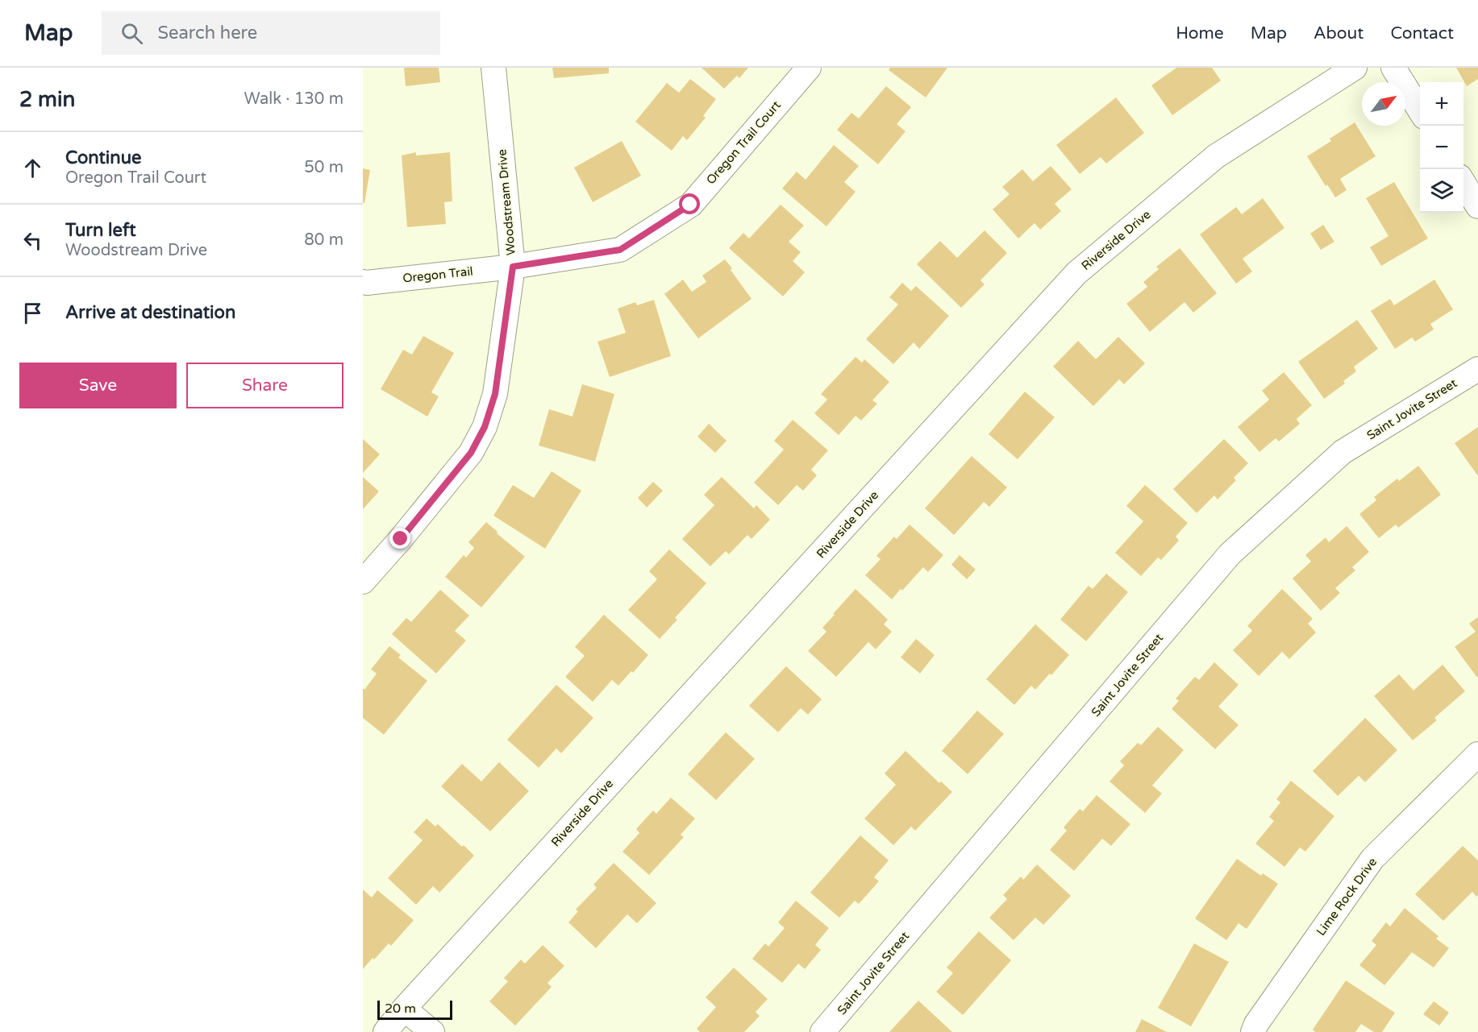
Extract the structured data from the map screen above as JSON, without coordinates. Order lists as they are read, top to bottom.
{
  "streets": {
    "street": [
      "Oregon Trail Court",
      "Woodstream Drive",
      "Riverside Drive",
      "Oregon Trail",
      "Saint Jovite Street",
      "Lime Rock Drive"
    ]
  },
  "crossings": [
    ["Oregon Trail Court", "Woodstream Drive"],
    ["Oregon Trail Court", "Oregon Trail"],
    ["Woodstream Drive", "Oregon Trail"]
  ],
  "scale_bar": "20 m",
  "north": "top right",
  "page": {
    "header": "Map",
    "search": "Search here",
    "nav": [
      "Home",
      "Map",
      "About",
      "Contact"
    ],
    "heading": ["2 min", "Walk · 130 m"],
    "map_buttons": ["+", "−"],
    "list": [
      ["Continue", "Oregon Trail Court", "50 m"],
      ["Turn left", "Woodstream Drive", "80 m"],
      "Arrive at destination"
    ],
    "buttons": ["Save", "Share"],
    "scale": "20 m"
  }
}
